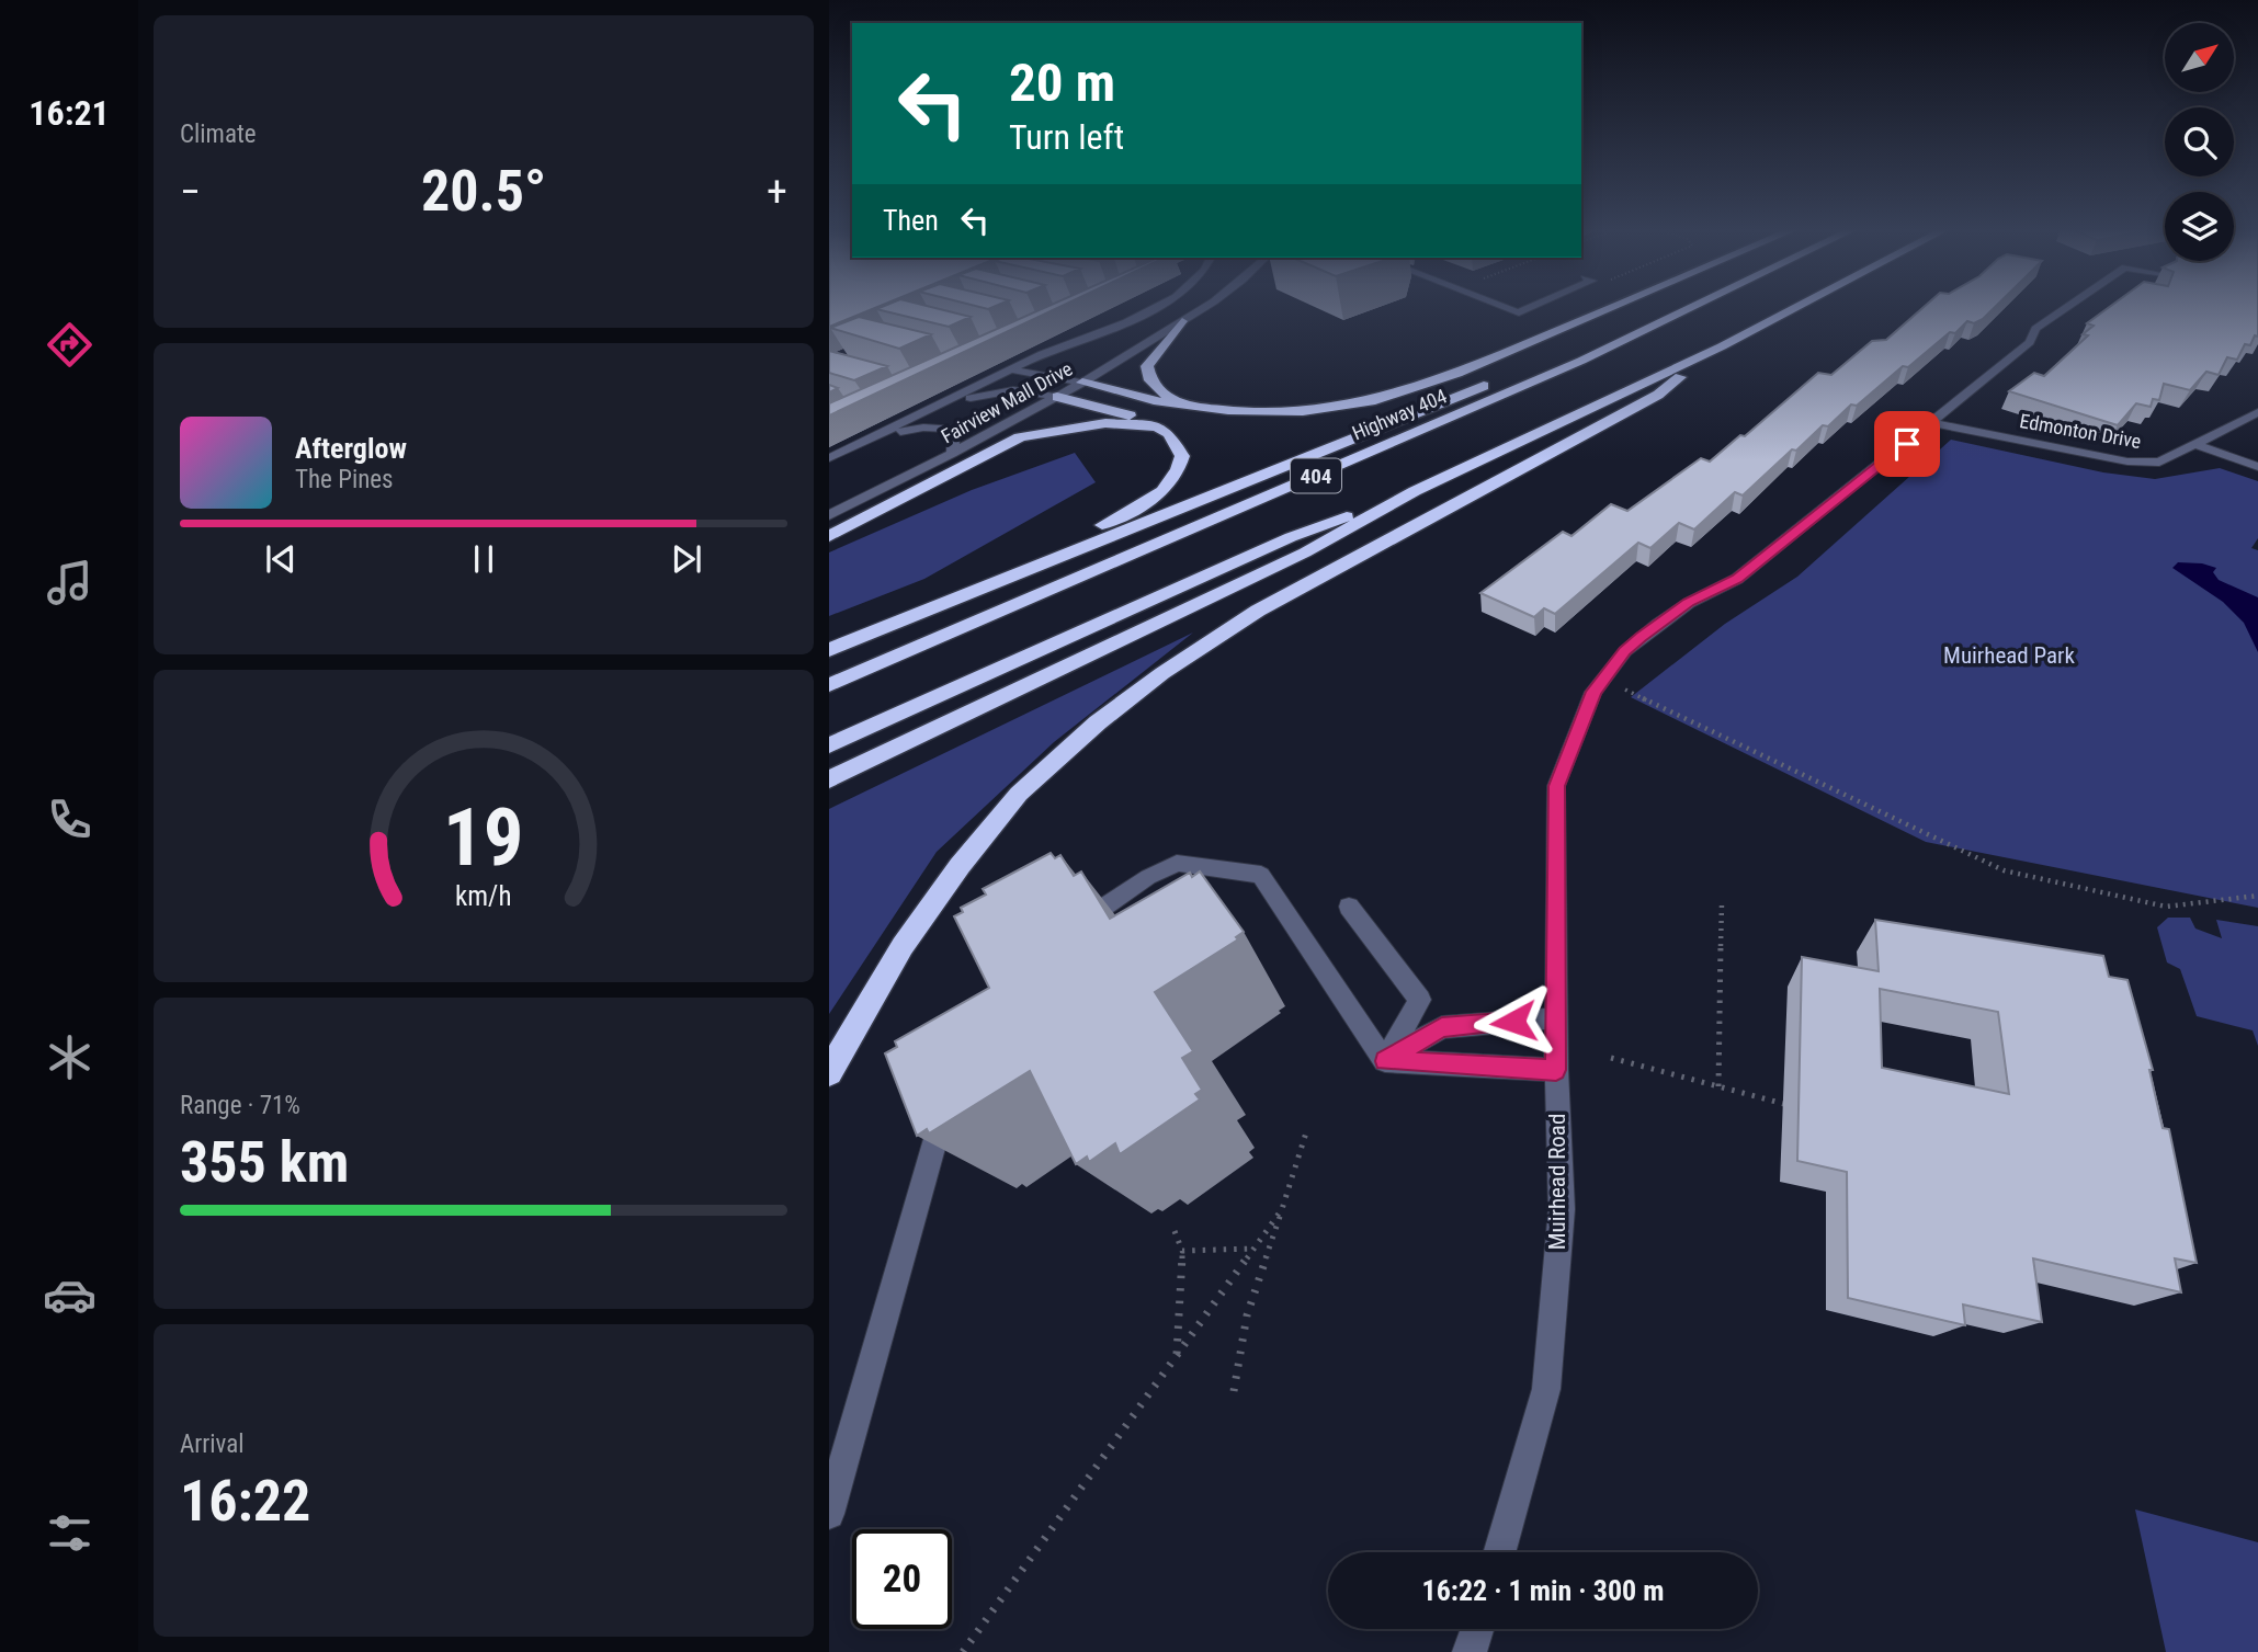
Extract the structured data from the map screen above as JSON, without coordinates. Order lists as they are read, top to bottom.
{
  "streets": {
    "highway": ["Highway 404", "404"],
    "street": ["Fairview Mall Drive", "Edmonton Drive", "Muirhead Road"]
  },
  "crossings": [
    ["Edmonton Drive", "Muirhead Road"]
  ],
  "parks": ["Muirhead Park"],
  "north": "top right",
  "page": {
    "tabs": "16:21",
    "tile": [
      "Climate",
      ["Range · 71%", "355 km"],
      ["Arrival", "16:22"]
    ],
    "turn": ["20 m", "Turn left"],
    "heat": ["−", "20.5°", "+"],
    "then": "Then",
    "song": ["Afterglow", "The Pines"],
    "limit": "20",
    "trip": "16:22 · 1 min · 300 m",
    "gauge": ["19", "km/h"]
  }
}
